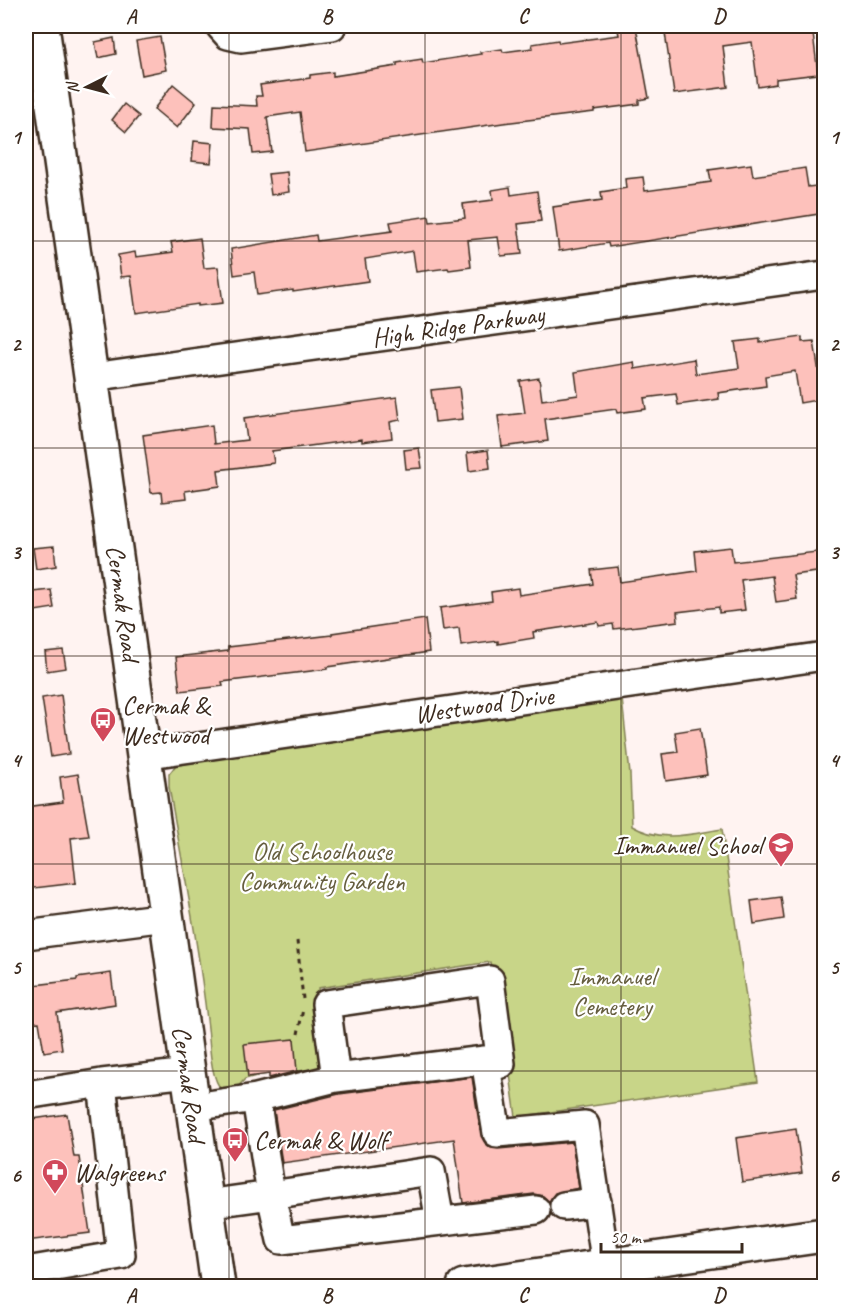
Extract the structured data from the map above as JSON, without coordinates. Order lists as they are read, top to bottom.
{
  "streets": {
    "main road": ["Cermak Road"],
    "street": ["High Ridge Parkway", "Westwood Drive"]
  },
  "crossings": [
    ["High Ridge Parkway", "Cermak Road"],
    ["Cermak Road", "Westwood Drive"]
  ],
  "parks": ["Old Schoolhouse Community Garden", "Immanuel Cemetery"],
  "places": {
    "bus stop": ["Cermak & Westwood", "Cermak & Wolf"],
    "school or university": ["Immanuel School"],
    "pharmacy": ["Walgreens"]
  },
  "scale_bar": "50 m",
  "north": "left",
  "grid": {
    "columns": [
      "A",
      "B",
      "C",
      "D"
    ],
    "rows": [
      "1",
      "2",
      "3",
      "4",
      "5",
      "6"
    ]
  }
}
